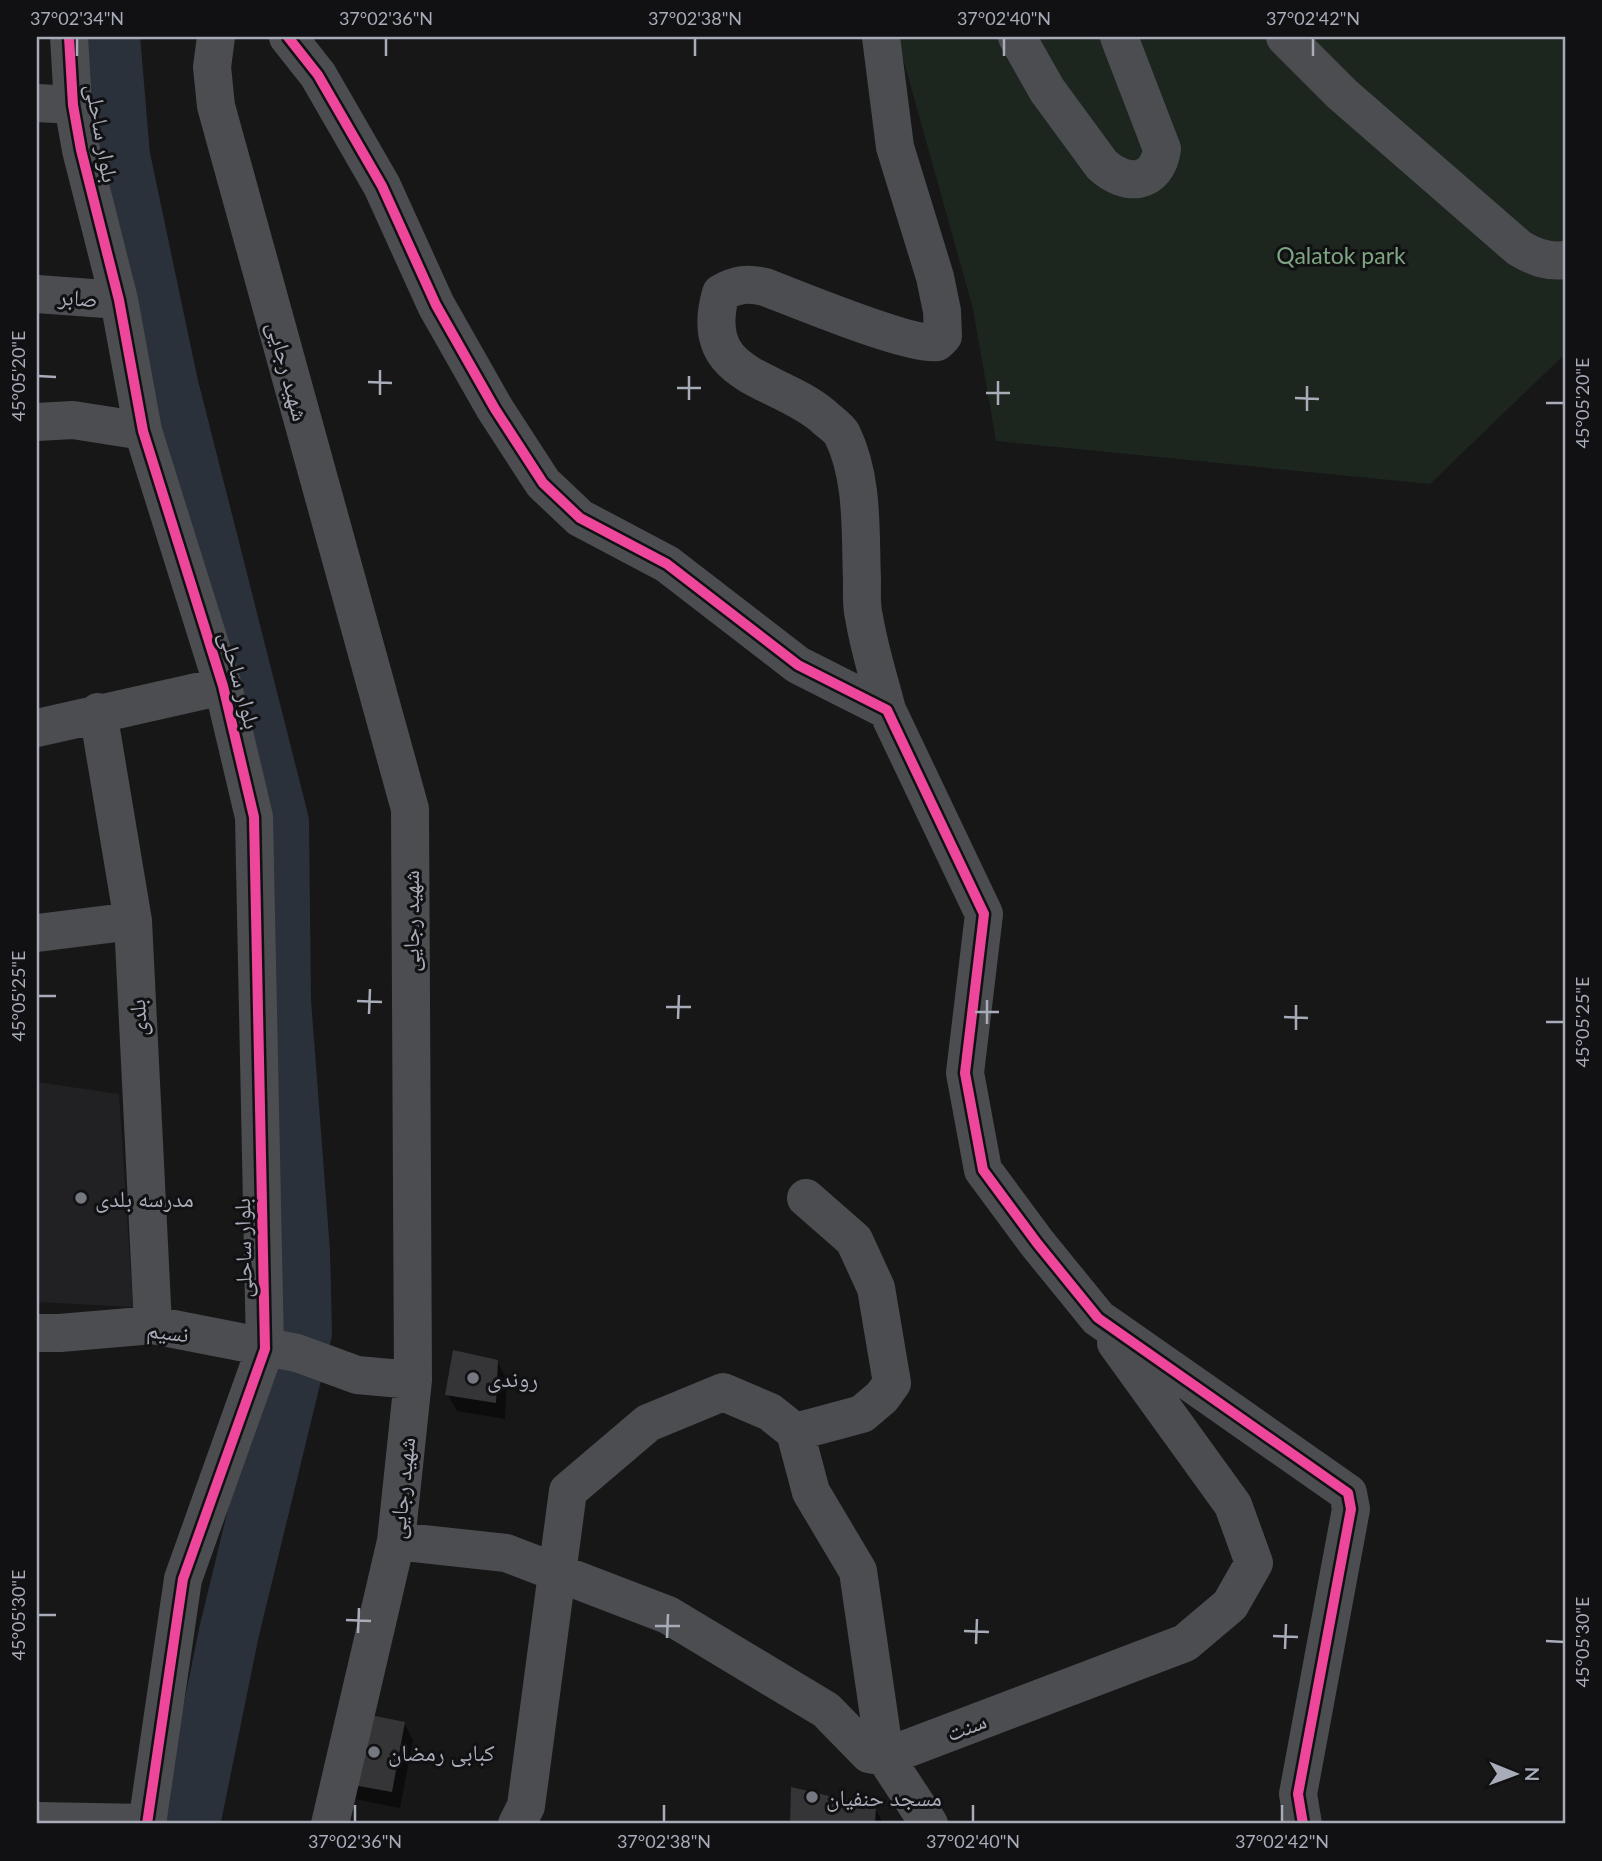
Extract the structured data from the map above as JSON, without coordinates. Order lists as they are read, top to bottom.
{
  "streets": {
    "street": [
      "بلوار ساحلی",
      "صابر",
      "شهید رجایی",
      "بلدی",
      "نسیم",
      "سنت"
    ]
  },
  "crossings": [
    ["بلوار ساحلی", "صابر"],
    ["بلوار ساحلی", "نسیم"],
    ["شهید رجایی", "نسیم"],
    ["بلدی", "نسیم"]
  ],
  "parks": ["Qalatok park"],
  "places": [
    "مدرسه بلدی",
    "روندی",
    "کبابی رمضان",
    "مسجد حنفیان"
  ],
  "north": "right",
  "coordinates": [
    "37°02'34\"N",
    "37°02'36\"N",
    "37°02'38\"N",
    "37°02'40\"N",
    "37°02'42\"N",
    "45°05'20\"E",
    "45°05'25\"E",
    "45°05'30\"E"
  ]
}
